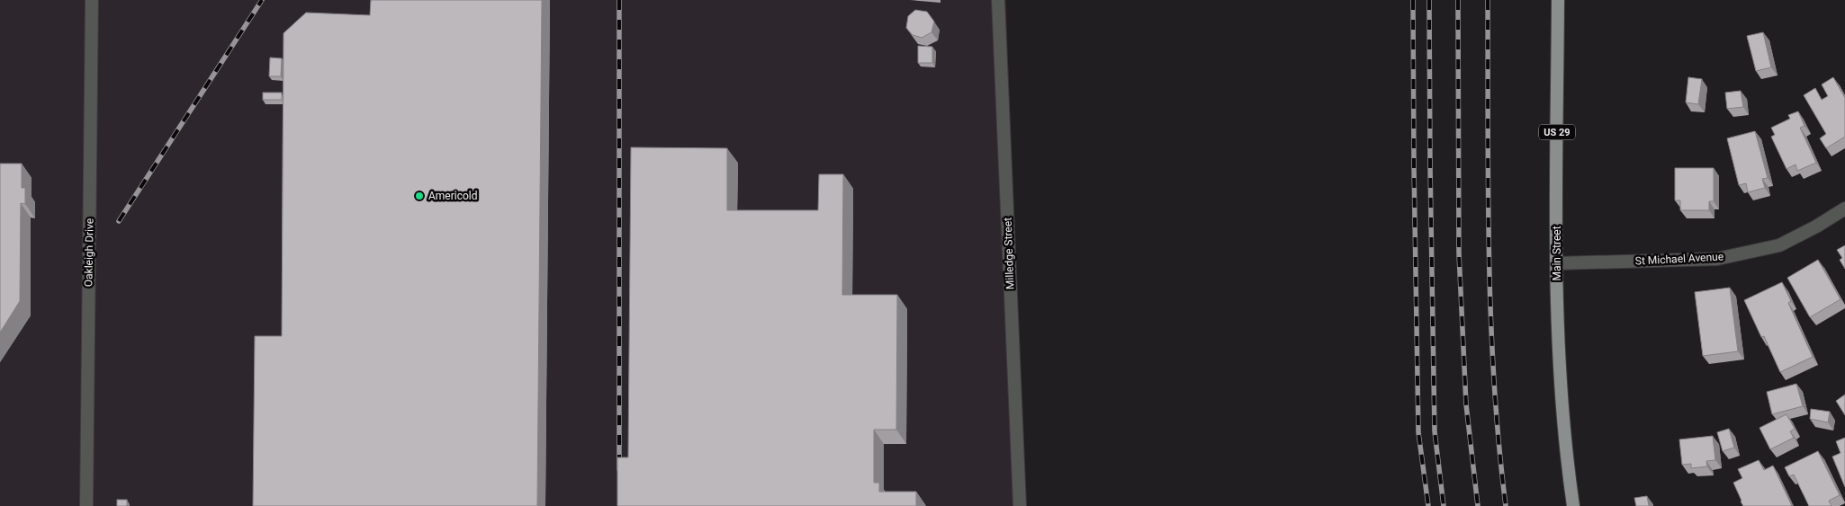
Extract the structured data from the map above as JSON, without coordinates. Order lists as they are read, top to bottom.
{
  "streets": {
    "main road": ["US 29", "Main Street"],
    "street": ["Oakleigh Drive", "Milledge Street", "St Michael Avenue"]
  },
  "crossings": [
    ["Main Street", "St Michael Avenue"]
  ],
  "places": ["Americold"]
}
